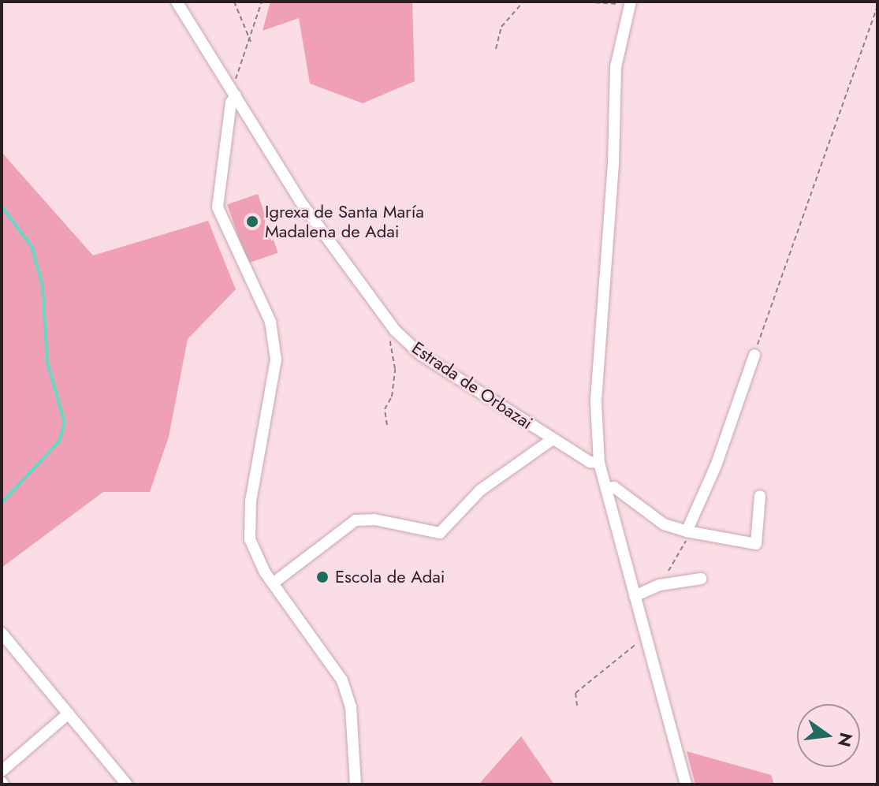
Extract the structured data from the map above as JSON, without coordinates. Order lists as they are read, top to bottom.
{
  "streets": {
    "street": ["Estrada de Orbazai"]
  },
  "places": ["Igrexa de Santa María Madalena de Adai", "Escola de Adai"],
  "north": "right"
}
